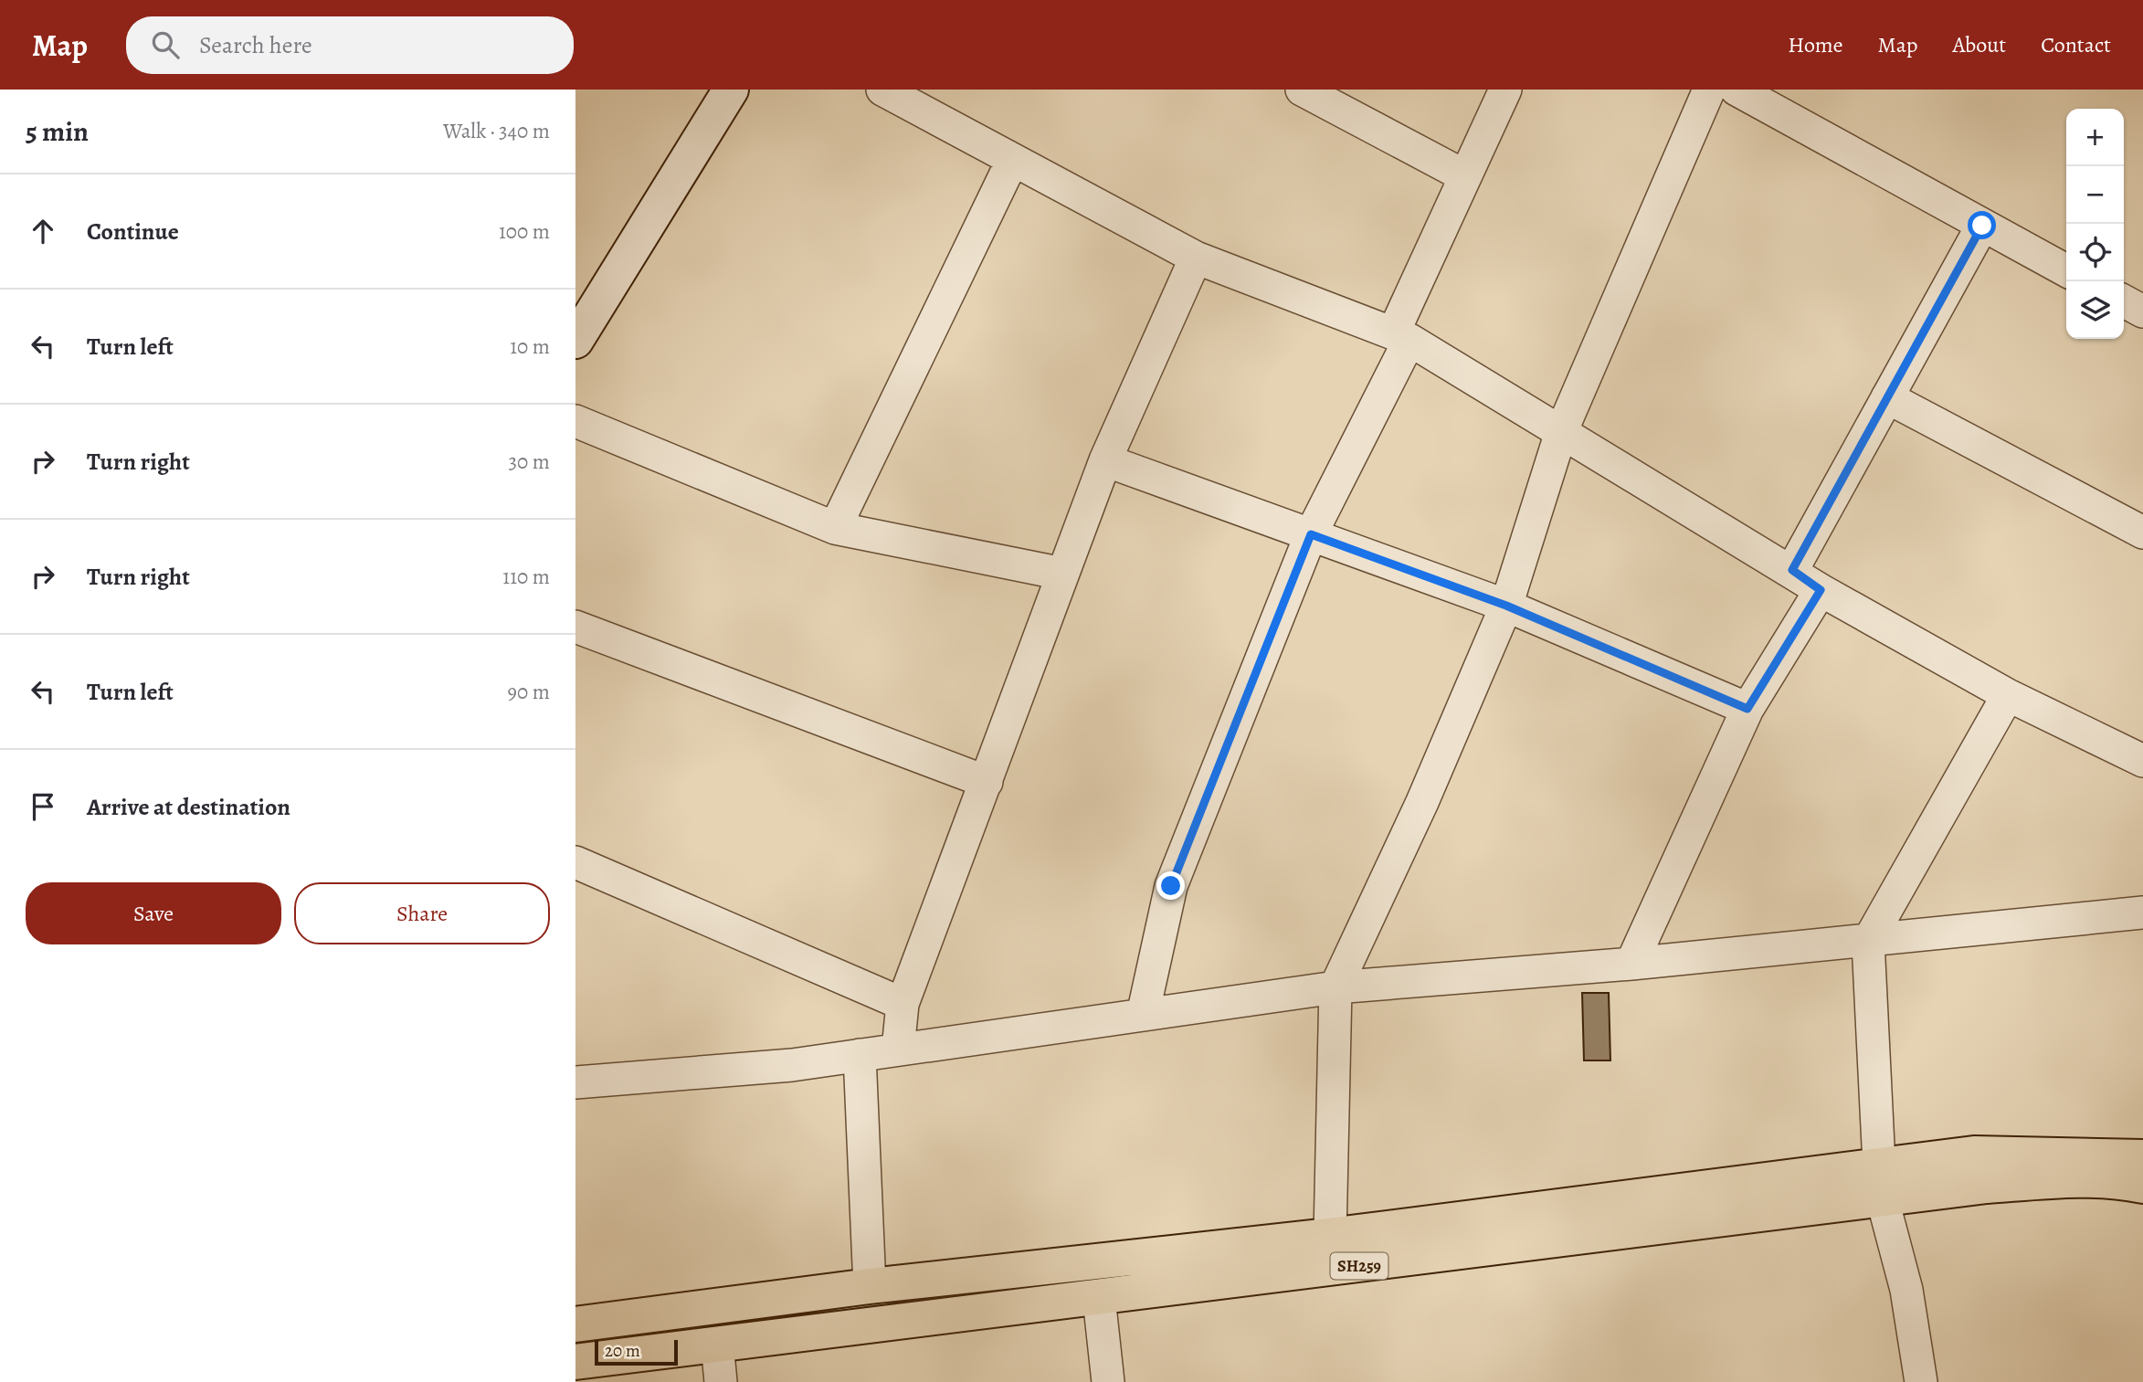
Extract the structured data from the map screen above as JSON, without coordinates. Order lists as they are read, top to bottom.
{
  "streets": {
    "main road": ["SH259"]
  },
  "scale_bar": "20 m",
  "page": {
    "header": "Map",
    "search": "Search here",
    "nav": [
      "Home",
      "Map",
      "About",
      "Contact"
    ],
    "heading": ["5 min", "Walk · 340 m"],
    "map_buttons": ["+", "−"],
    "list": [
      ["Continue", "100 m"],
      ["Turn left", "10 m"],
      ["Turn right", "30 m"],
      ["Turn right", "110 m"],
      ["Turn left", "90 m"],
      "Arrive at destination"
    ],
    "buttons": ["Save", "Share"],
    "scale": "20 m"
  }
}
